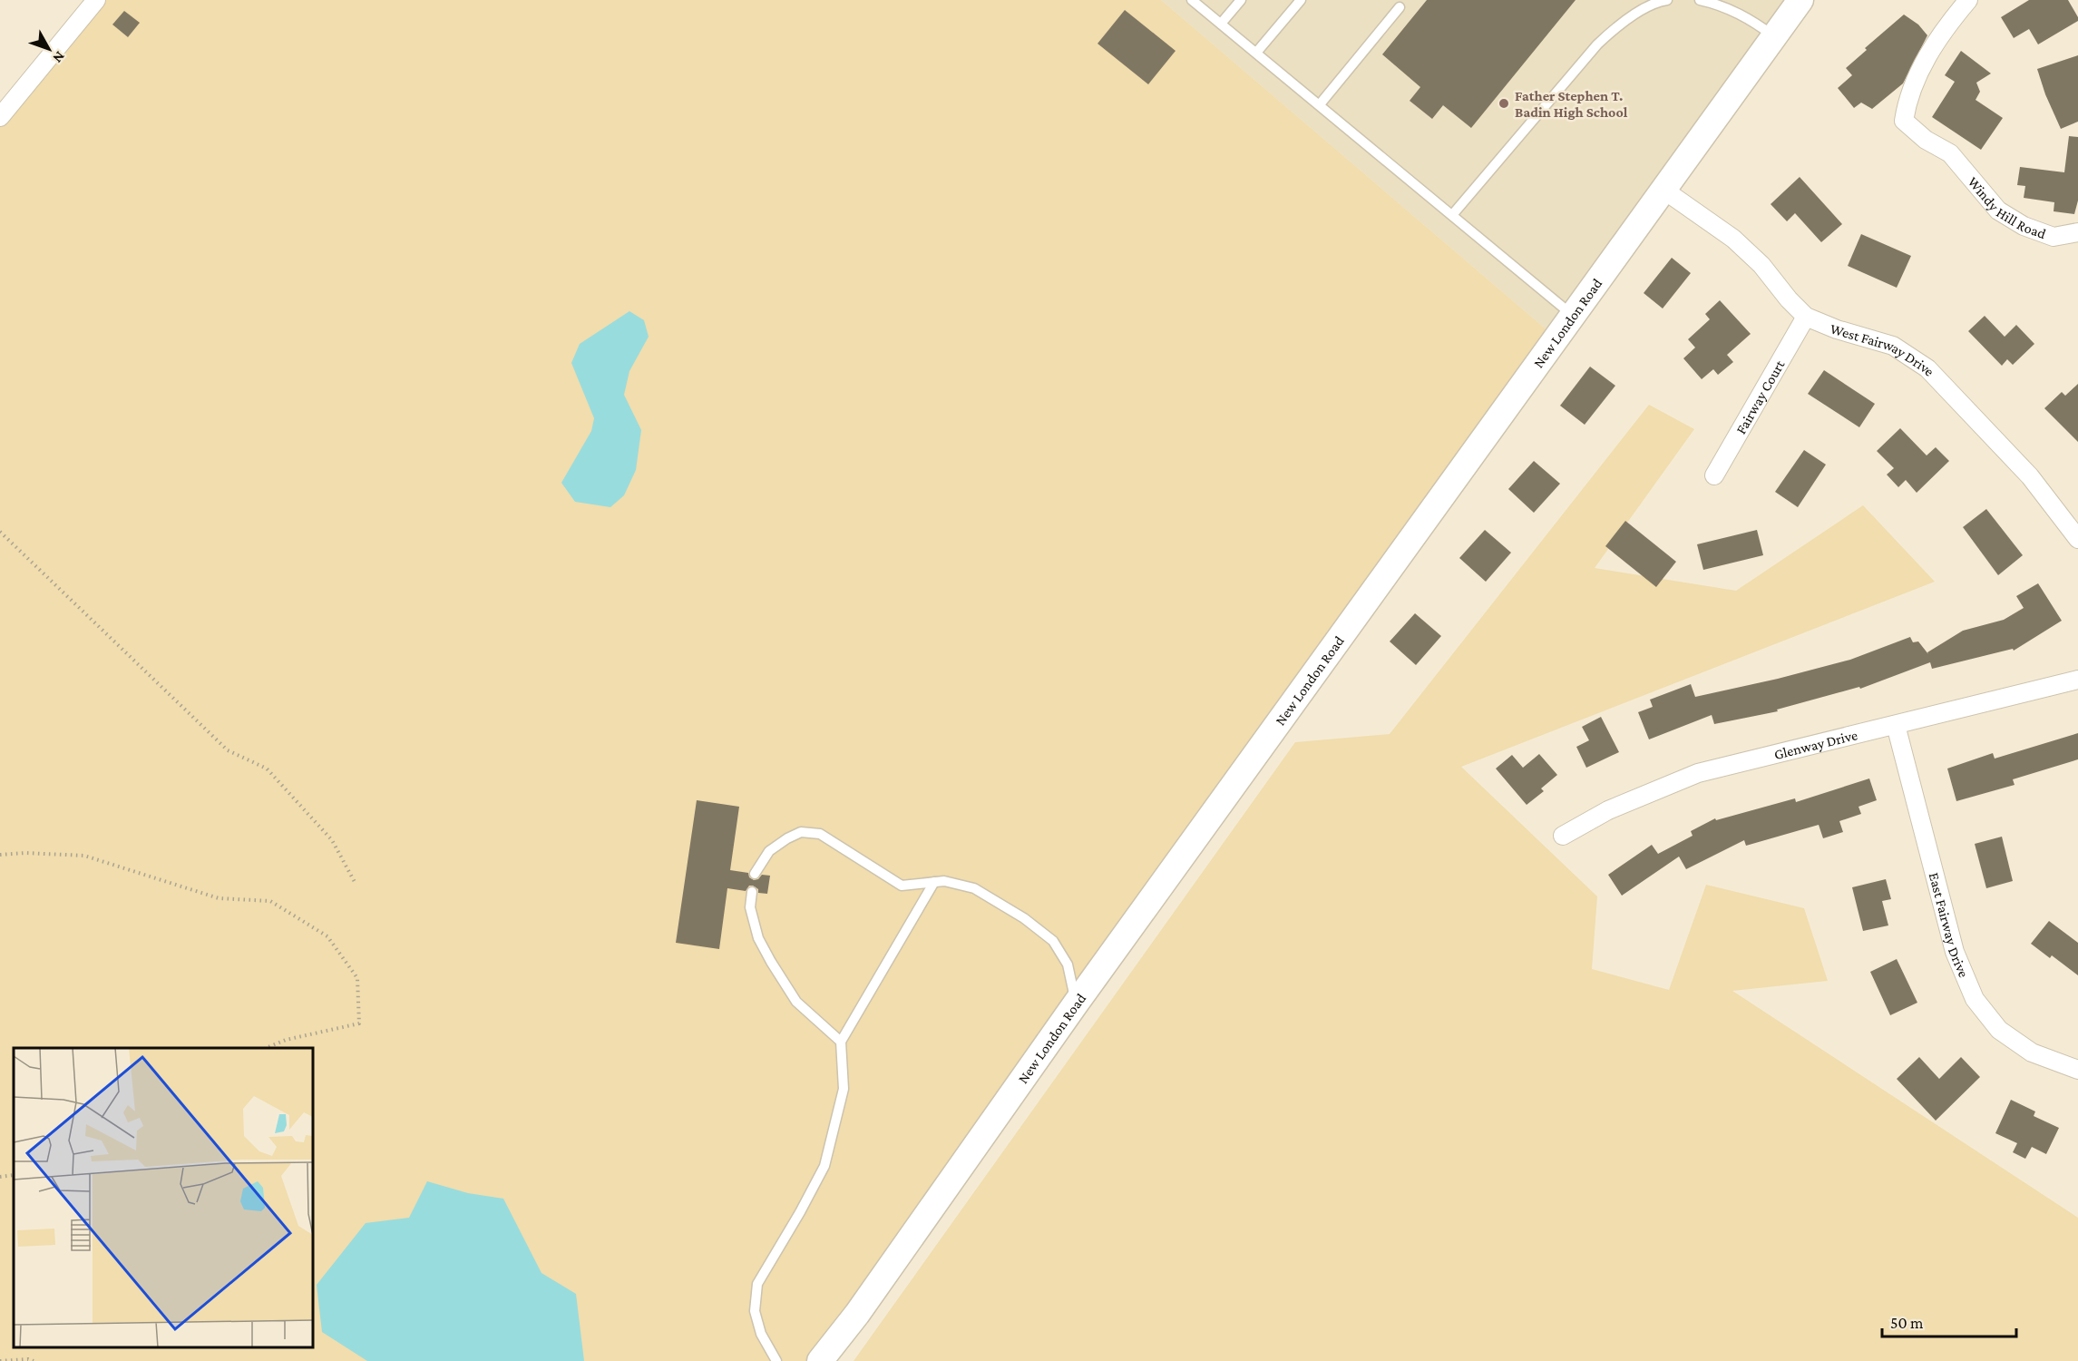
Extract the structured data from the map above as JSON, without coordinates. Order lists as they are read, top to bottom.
{
  "streets": {
    "street": [
      "Windy Hill Road",
      "New London Road",
      "West Fairway Drive",
      "Fairway Court",
      "Glenway Drive",
      "East Fairway Drive"
    ]
  },
  "crossings": [
    ["New London Road", "West Fairway Drive"],
    ["West Fairway Drive", "Fairway Court"],
    ["Glenway Drive", "East Fairway Drive"]
  ],
  "places": ["Father Stephen T. Badin High School"],
  "scale_bar": "50 m",
  "north": "bottom right"
}
